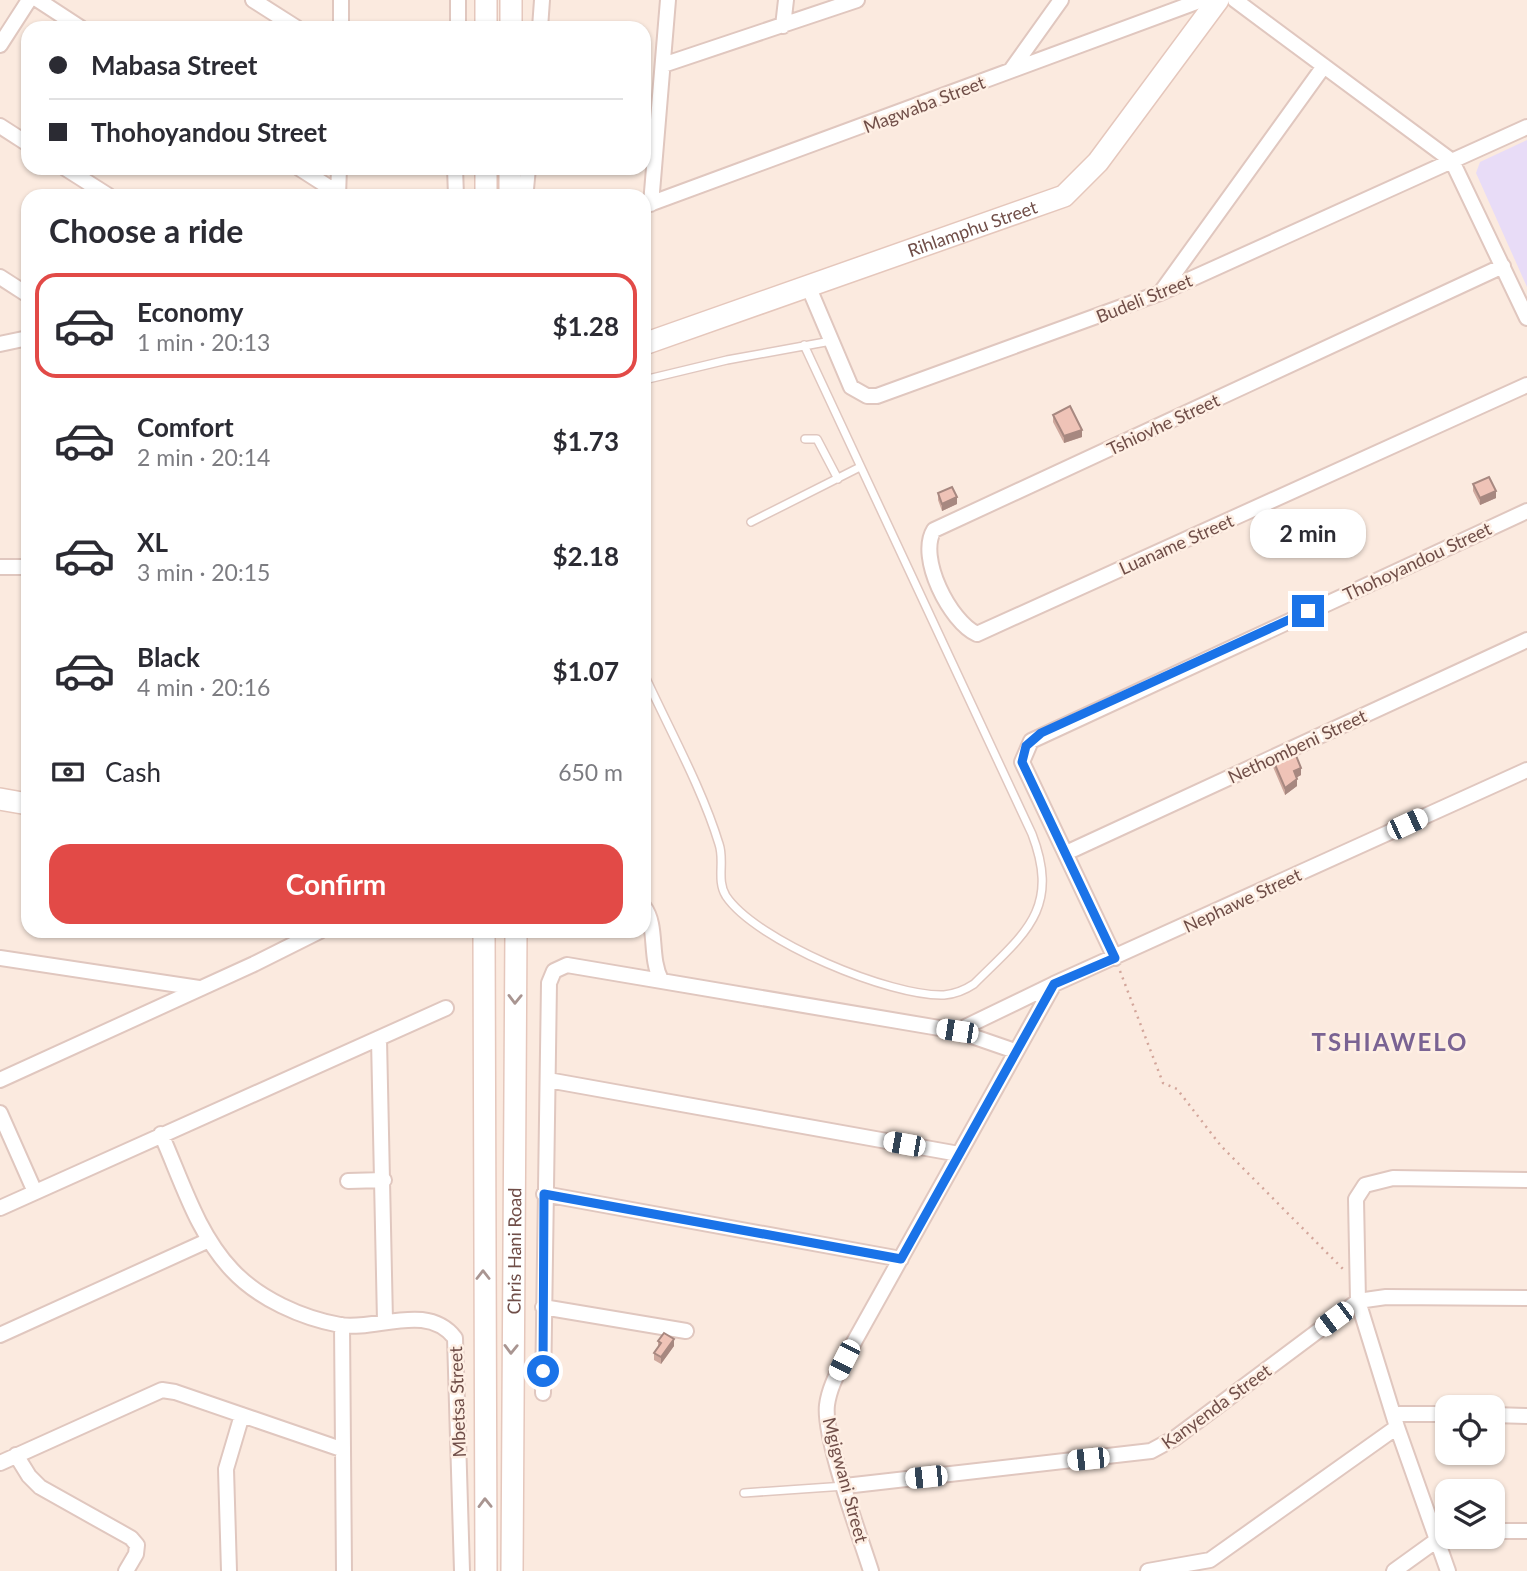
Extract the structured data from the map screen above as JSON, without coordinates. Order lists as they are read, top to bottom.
{
  "streets": {
    "main road": ["Rihlamphu Street", "Chris Hani Road"],
    "street": [
      "Magwaba Street",
      "Budeli Street",
      "Tshiovhe Street",
      "Luaname Street",
      "Thohoyandou Street",
      "Nethombeni Street",
      "Nephawe Street",
      "Mbetsa Street",
      "Kanyenda Street",
      "Mgigwani Street"
    ]
  },
  "crossings": [
    ["Rihlamphu Street", "Budeli Street"],
    ["Tshiovhe Street", "Luaname Street"],
    ["Thohoyandou Street", "Nethombeni Street"],
    ["Thohoyandou Street", "Nephawe Street"],
    ["Nephawe Street", "Mgigwani Street"],
    ["Kanyenda Street", "Mgigwani Street"]
  ],
  "districts": ["TSHIAWELO"],
  "page": {
    "banner": ["Mabasa Street", "Thohoyandou Street"],
    "heading": "Choose a ride",
    "list": [
      {
        "name": "Economy",
        "note": "1 min · 20:13",
        "value": "$1.28"
      },
      {
        "name": "Comfort",
        "note": "2 min · 20:14",
        "value": "$1.73"
      },
      {
        "name": "XL",
        "note": "3 min · 20:15",
        "value": "$2.18"
      },
      {
        "name": "Black",
        "note": "4 min · 20:16",
        "value": "$1.07"
      }
    ],
    "bubble": "2 min",
    "pay": ["Cash", "650 m"],
    "buttons": "Confirm"
  }
}
